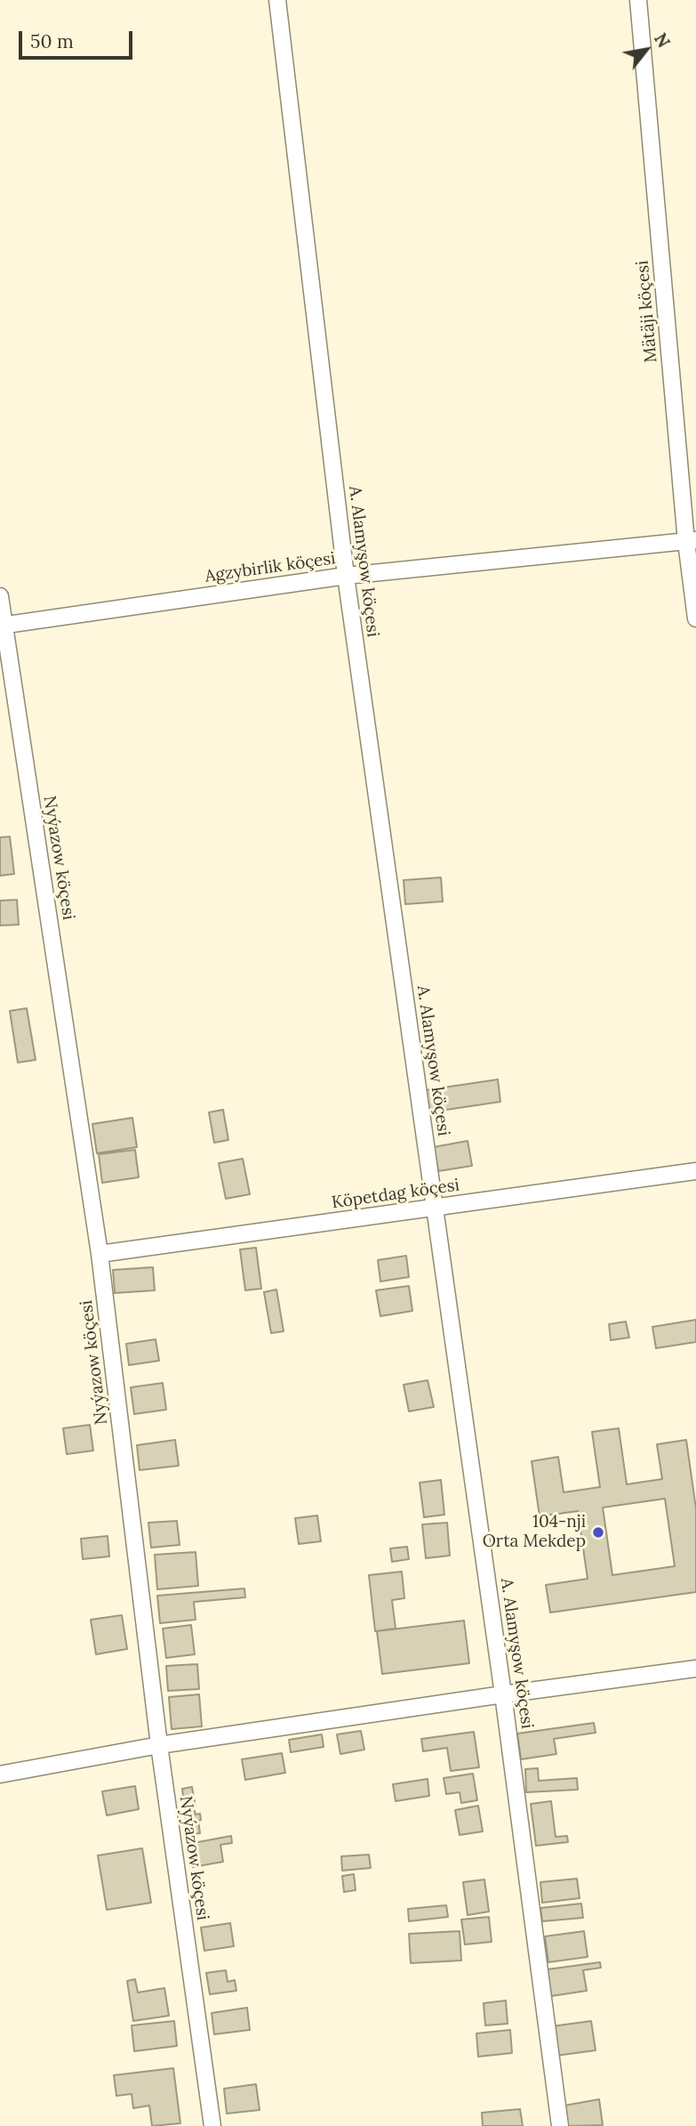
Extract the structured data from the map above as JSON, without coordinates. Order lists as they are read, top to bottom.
{
  "streets": {
    "street": [
      "Mätäji köçesi",
      "A. Alamyşow köçesi",
      "Agzybirlik köçesi",
      "Nyýazow köçesi",
      "Köpetdag köçesi"
    ]
  },
  "crossings": [
    ["Mätäji köçesi", "Agzybirlik köçesi"],
    ["A. Alamyşow köçesi", "Agzybirlik köçesi"],
    ["A. Alamyşow köçesi", "Köpetdag köçesi"],
    ["Agzybirlik köçesi", "Nyýazow köçesi"],
    ["Nyýazow köçesi", "Köpetdag köçesi"]
  ],
  "places": ["104-nji Orta Mekdep"],
  "scale_bar": "50 m",
  "north": "top right"
}
